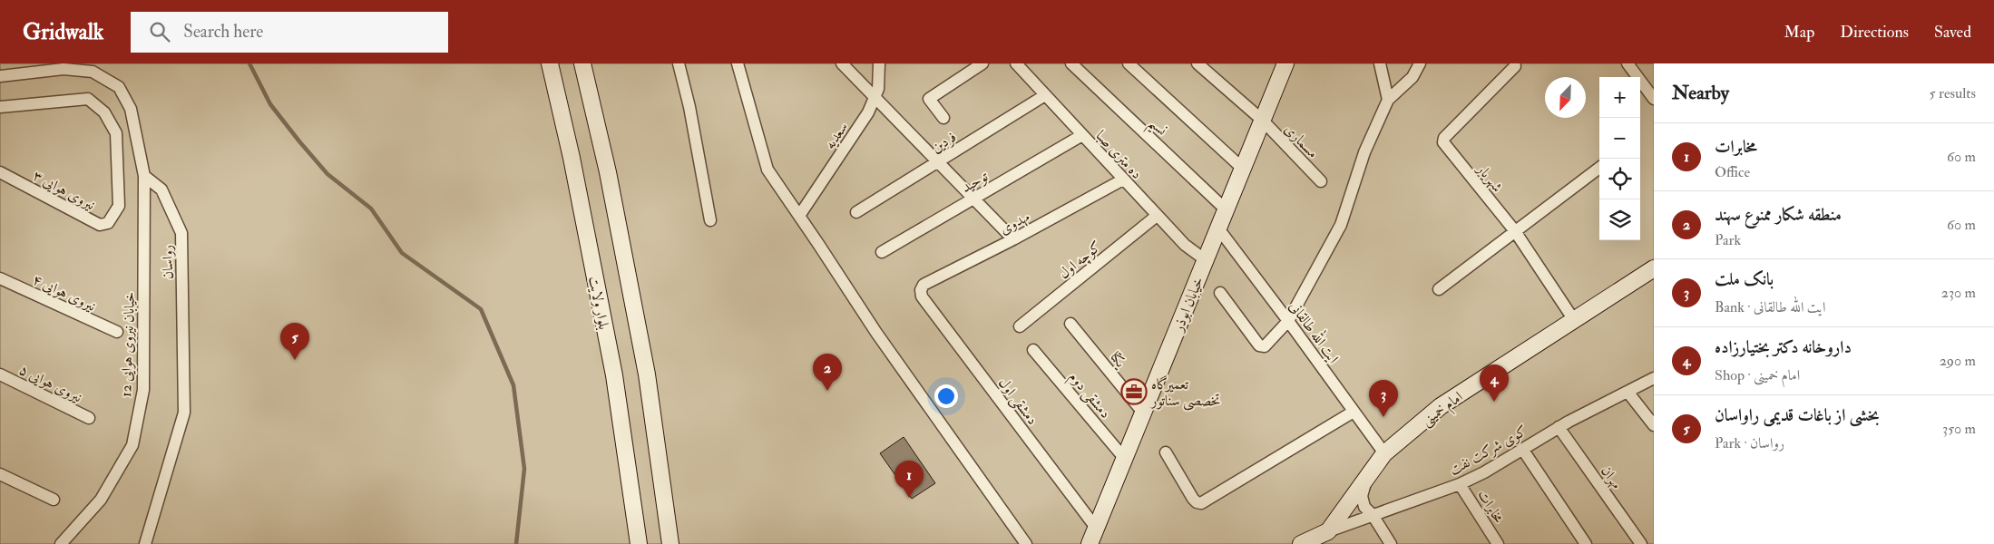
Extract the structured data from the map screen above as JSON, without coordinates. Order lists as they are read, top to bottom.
{
  "streets": {
    "main road": ["بلوار ولایت", "خیابان ابوذر", "امام خمینی"],
    "street": [
      "نسیم",
      "سعدیه",
      "مسماری",
      "فردین",
      "ده متری صبا",
      "شهریار",
      "توحید",
      "نیروی هوایی ۳",
      "مهدوی",
      "کوچه اول",
      "رواسان",
      "نیروی هوایی ۴",
      "ایت الله طالقانی",
      "خیابان نیروی هوایی 12",
      "یکتا",
      "نیروی هوایی ۵",
      "دمشقی دوم",
      "دمشقی اول",
      "کوی شرکت نفت",
      "مهران",
      "مخابرات"
    ]
  },
  "crossings": [
    ["نسیم", "خیابان ابوذر"],
    ["مسماری", "خیابان ابوذر"],
    ["فردین", "ده متری صبا"],
    ["ده متری صبا", "توحید"],
    ["ده متری صبا", "مهدوی"],
    ["ده متری صبا", "کوچه اول"],
    ["ده متری صبا", "خیابان ابوذر"],
    ["شهریار", "امام خمینی"],
    ["مهدوی", "دمشقی اول"],
    ["رواسان", "خیابان نیروی هوایی 12"],
    ["خیابان ابوذر", "ایت الله طالقانی"],
    ["خیابان ابوذر", "یکتا"],
    ["خیابان ابوذر", "دمشقی دوم"],
    ["خیابان ابوذر", "دمشقی اول"],
    ["ایت الله طالقانی", "امام خمینی"],
    ["امام خمینی", "کوی شرکت نفت"],
    ["کوی شرکت نفت", "مهران"],
    ["کوی شرکت نفت", "مخابرات"]
  ],
  "places": {
    "office": ["تعمیرگاه تخصصی سناتور"]
  },
  "north": "bottom left",
  "page": {
    "header": "Gridwalk",
    "search": "Search here",
    "nav": ["Map", "Directions", "Saved"],
    "heading": ["Nearby", "5 results"],
    "map_buttons": ["+", "−"],
    "list": [
      {
        "mark": "1",
        "name": "مخابرات",
        "note": "Office",
        "value": "60 m"
      },
      {
        "mark": "2",
        "name": "منطقه شکار ممنوع سهند",
        "note": "Park",
        "value": "60 m"
      },
      {
        "mark": "3",
        "name": "بانک ملت",
        "note": "Bank · ایت الله طالقانی",
        "value": "230 m"
      },
      {
        "mark": "4",
        "name": "داروخانه دکتر بختیارزاده",
        "note": "Shop · امام خمینی",
        "value": "290 m"
      },
      {
        "mark": "5",
        "name": "بخشی از باغات قدیمی راواسان",
        "note": "Park · رواسان",
        "value": "350 m"
      }
    ],
    "pins": [
      "5",
      "2",
      "4",
      "3",
      "1"
    ]
  }
}
